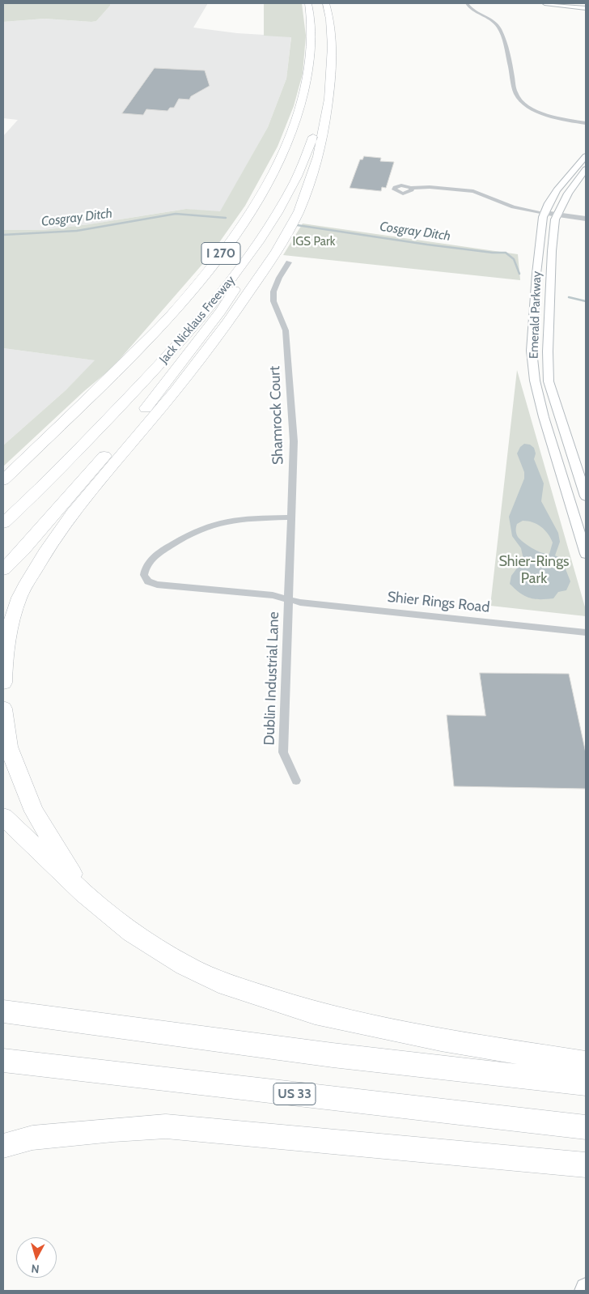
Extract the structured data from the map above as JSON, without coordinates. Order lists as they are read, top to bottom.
{
  "streets": {
    "highway": ["I 270", "Jack Nicklaus Freeway", "US 33"],
    "main road": ["Emerald Parkway"],
    "street": ["Shamrock Court", "Shier Rings Road", "Dublin Industrial Lane"]
  },
  "crossings": [
    ["Shamrock Court", "Shier Rings Road"],
    ["Shamrock Court", "Dublin Industrial Lane"],
    ["Shier Rings Road", "Dublin Industrial Lane"]
  ],
  "water": ["Cosgray Ditch"],
  "parks": ["IGS Park", "Shier-Rings Park"],
  "north": "bottom"
}
